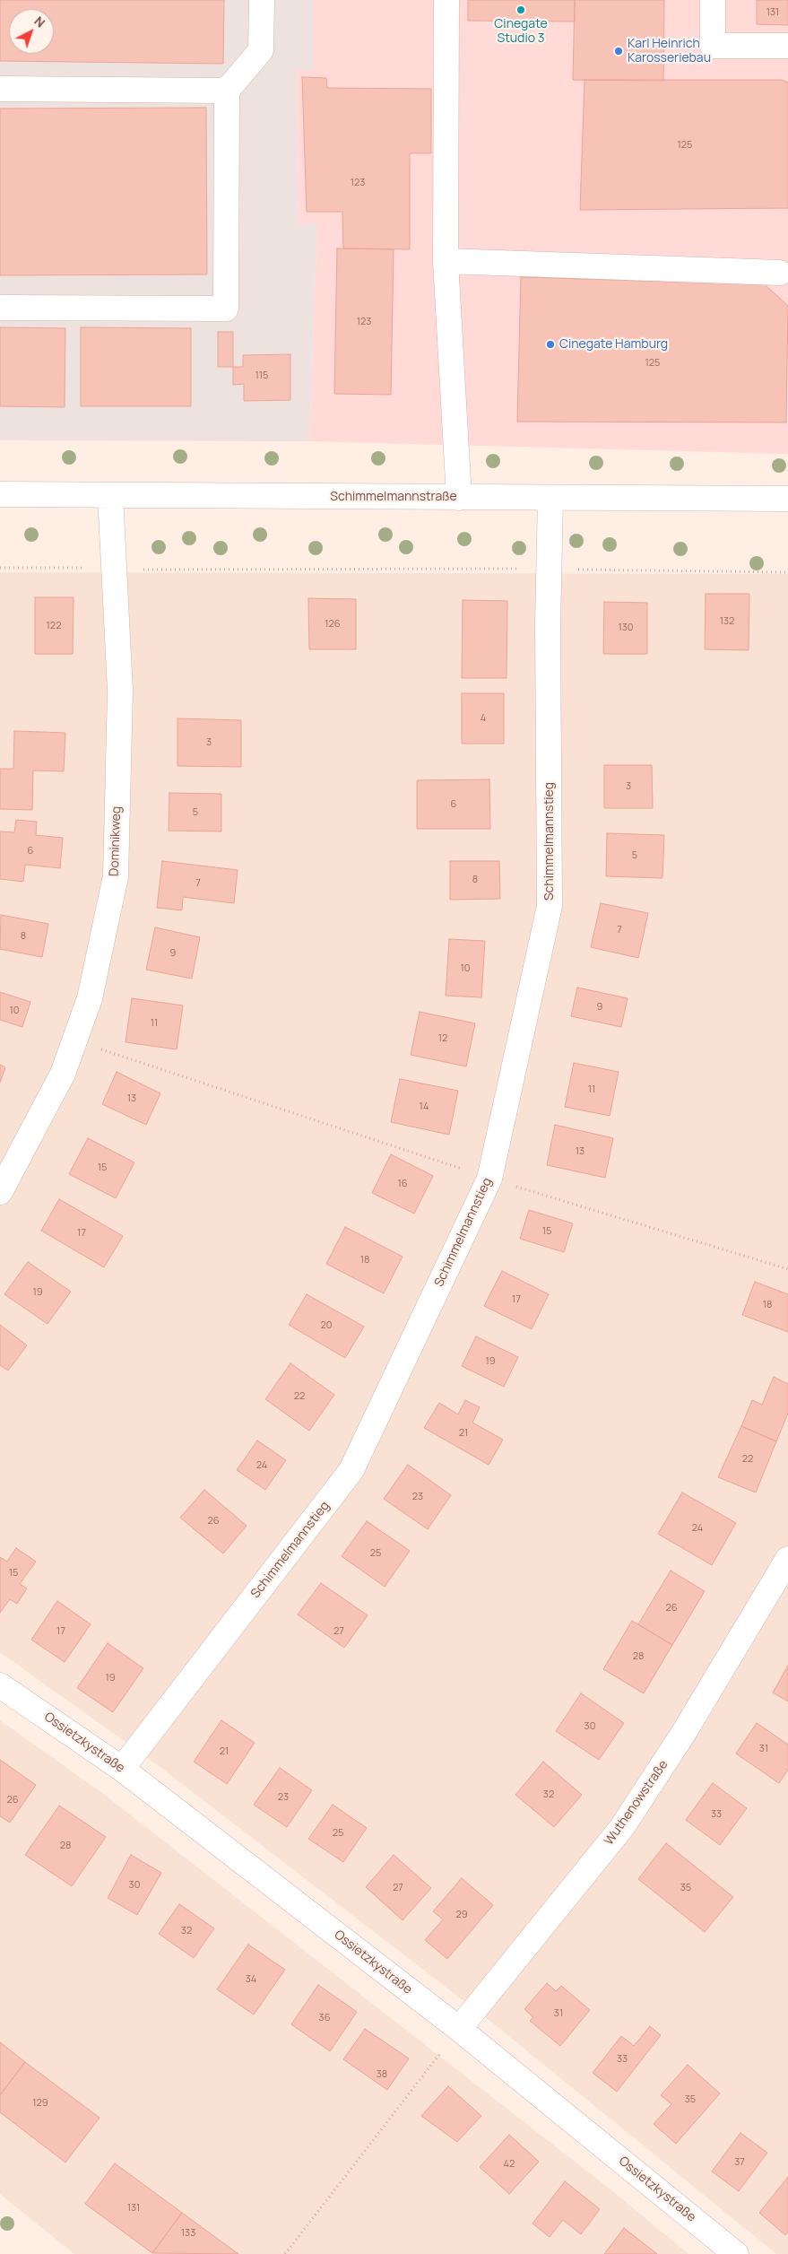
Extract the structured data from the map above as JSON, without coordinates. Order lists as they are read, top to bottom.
{
  "streets": {
    "street": [
      "Schimmelmannstraße",
      "Dominikweg",
      "Schimmelmannstieg",
      "Ossietzkystraße",
      "Wuthenowstraße"
    ]
  },
  "crossings": [
    ["Schimmelmannstraße", "Dominikweg"],
    ["Schimmelmannstraße", "Schimmelmannstieg"],
    ["Schimmelmannstieg", "Ossietzkystraße"],
    ["Ossietzkystraße", "Wuthenowstraße"]
  ],
  "places": ["Cinegate Studio 3", "Karl Heinrich Karosseriebau", "Cinegate Hamburg"],
  "house_numbers": [
    "131",
    "125",
    "123",
    "123",
    "125",
    "115",
    "132",
    "126",
    "122",
    "130",
    "4",
    "3",
    "3",
    "6",
    "5",
    "6",
    "5",
    "8",
    "7",
    "7",
    "8",
    "9",
    "10",
    "9",
    "10",
    "11",
    "12",
    "11",
    "13",
    "14",
    "13",
    "15",
    "16",
    "15",
    "17",
    "18",
    "19",
    "17",
    "18",
    "20",
    "19",
    "22",
    "21",
    "22",
    "24",
    "23",
    "26",
    "24",
    "25",
    "15",
    "26",
    "17",
    "27",
    "28",
    "19",
    "30",
    "31",
    "21",
    "32",
    "23",
    "26",
    "33",
    "25",
    "28",
    "30",
    "27",
    "35",
    "29",
    "32",
    "34",
    "31",
    "36",
    "33",
    "38",
    "35",
    "129",
    "37",
    "42",
    "131",
    "133"
  ],
  "north": "top right"
}
